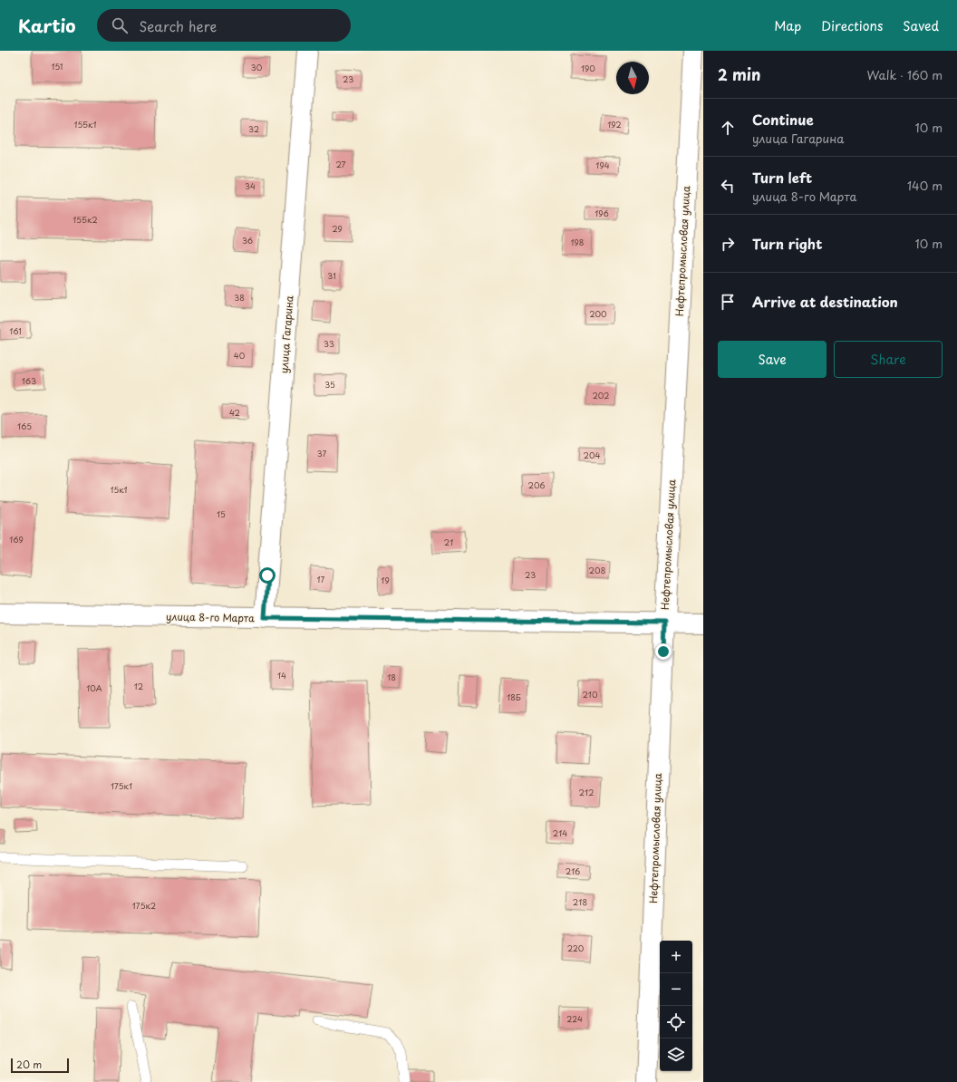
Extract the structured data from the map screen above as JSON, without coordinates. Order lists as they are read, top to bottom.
{
  "streets": {
    "street": ["Нефтепромысловая улица", "улица Гагарина", "улица 8-го Марта"]
  },
  "crossings": [
    ["Нефтепромысловая улица", "улица 8-го Марта"],
    ["улица Гагарина", "улица 8-го Марта"]
  ],
  "house_numbers": [
    "151",
    "30",
    "190",
    "23",
    "155к1",
    "192",
    "32",
    "27",
    "194",
    "34",
    "196",
    "155к2",
    "29",
    "36",
    "198",
    "31",
    "38",
    "200",
    "161",
    "33",
    "40",
    "163",
    "35",
    "202",
    "42",
    "165",
    "37",
    "204",
    "206",
    "15к1",
    "15",
    "169",
    "21",
    "208",
    "23",
    "17",
    "19",
    "14",
    "18",
    "12",
    "10А",
    "210",
    "18Б",
    "175к1",
    "212",
    "214",
    "216",
    "218",
    "175к2",
    "220",
    "224"
  ],
  "scale_bar": "20 m",
  "north": "bottom",
  "page": {
    "header": "Kartio",
    "search": "Search here",
    "nav": ["Map", "Directions", "Saved"],
    "heading": ["2 min", "Walk · 160 m"],
    "list": [
      ["Continue", "улица Гагарина", "10 m"],
      ["Turn left", "улица 8-го Марта", "140 m"],
      ["Turn right", "10 m"],
      "Arrive at destination"
    ],
    "buttons": ["Save", "Share"],
    "map_buttons": ["+", "−"],
    "scale": "20 m"
  }
}
